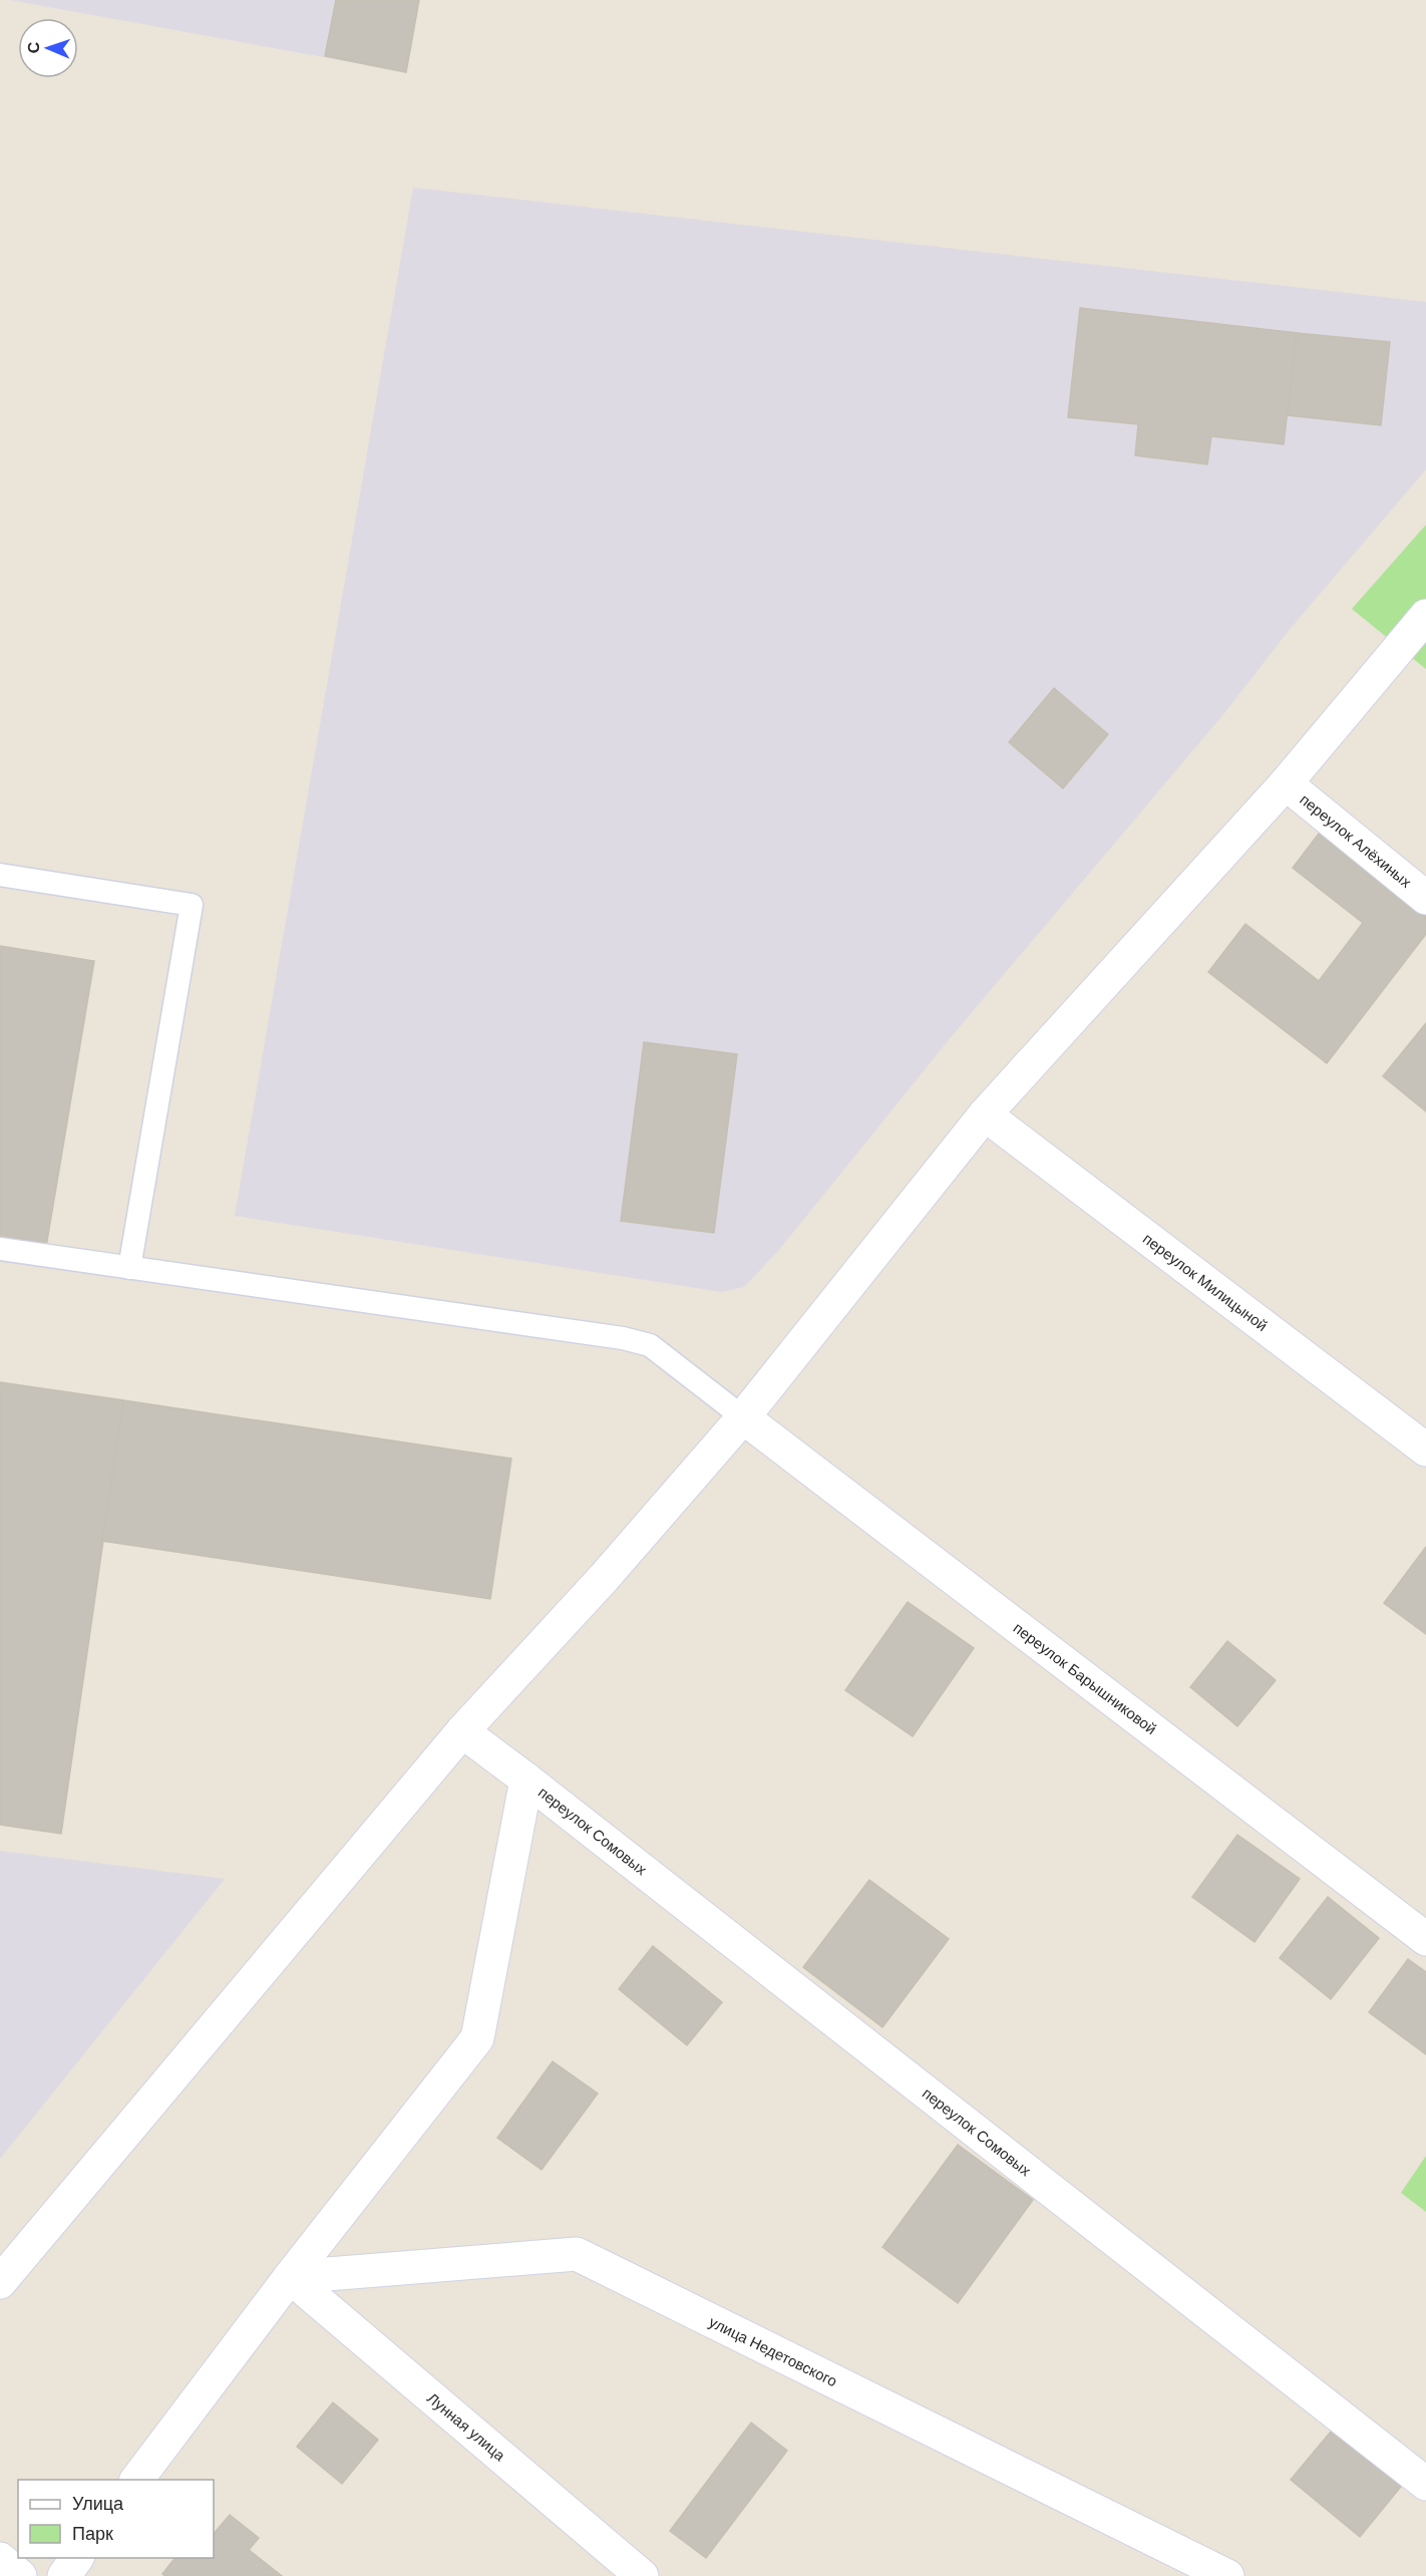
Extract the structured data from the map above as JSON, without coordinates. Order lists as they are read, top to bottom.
{
  "streets": {
    "street": [
      "переулок Алёхиных",
      "переулок Милицыной",
      "переулок Барышниковой",
      "переулок Сомовых",
      "улица Недетовского",
      "Лунная улица"
    ]
  },
  "crossings": [
    ["улица Недетовского", "Лунная улица"]
  ],
  "legend": ["Улица", "Парк"],
  "north": "left"
}
